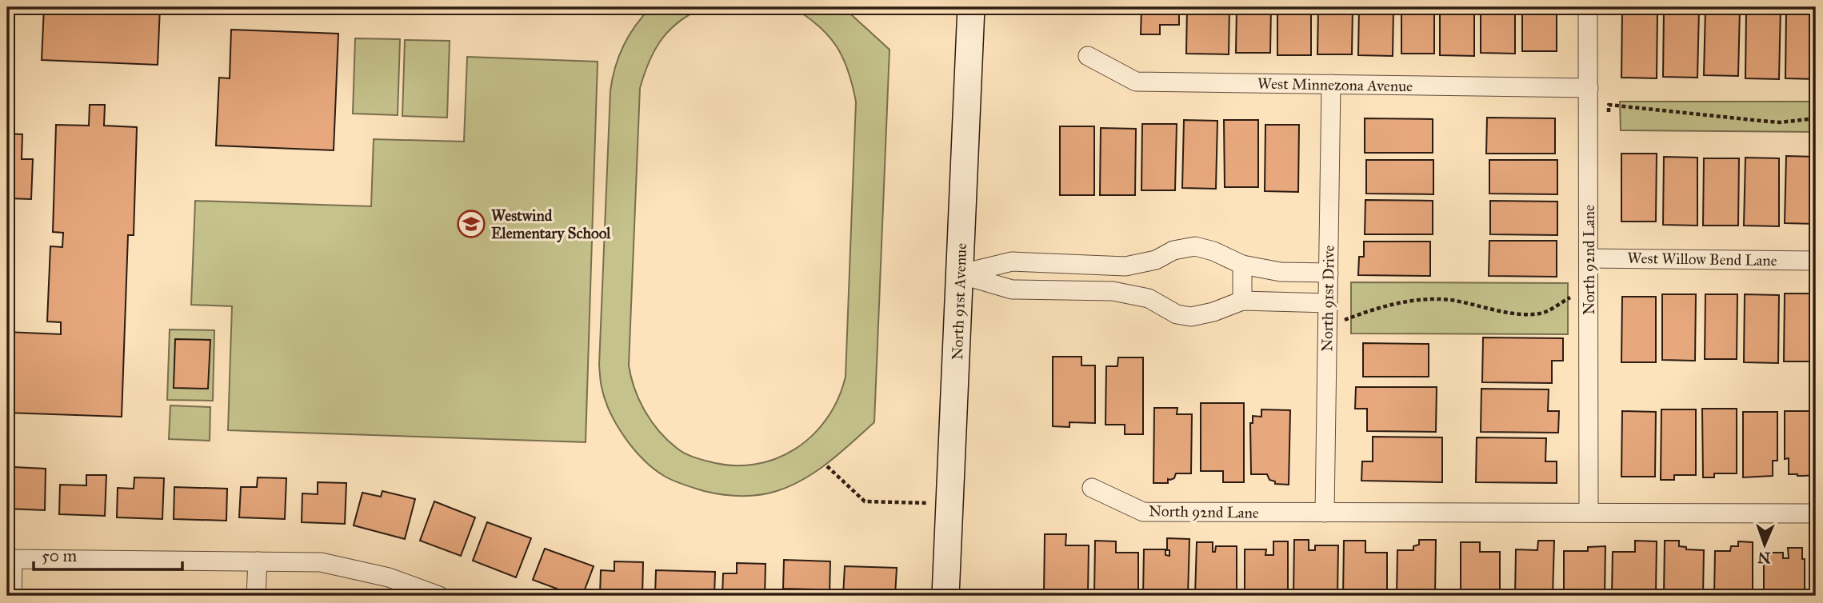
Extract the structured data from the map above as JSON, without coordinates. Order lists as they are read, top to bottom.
{
  "streets": {
    "main road": ["North 91st Avenue"],
    "street": [
      "West Minnezona Avenue",
      "West Willow Bend Lane",
      "North 92nd Lane",
      "North 91st Drive"
    ]
  },
  "crossings": [
    ["West Minnezona Avenue", "North 92nd Lane"],
    ["West Minnezona Avenue", "North 91st Drive"],
    ["West Willow Bend Lane", "North 92nd Lane"],
    ["North 92nd Lane", "North 91st Drive"]
  ],
  "places": {
    "school or university": ["Westwind Elementary School"]
  },
  "scale_bar": "50 m",
  "north": "bottom"
}
